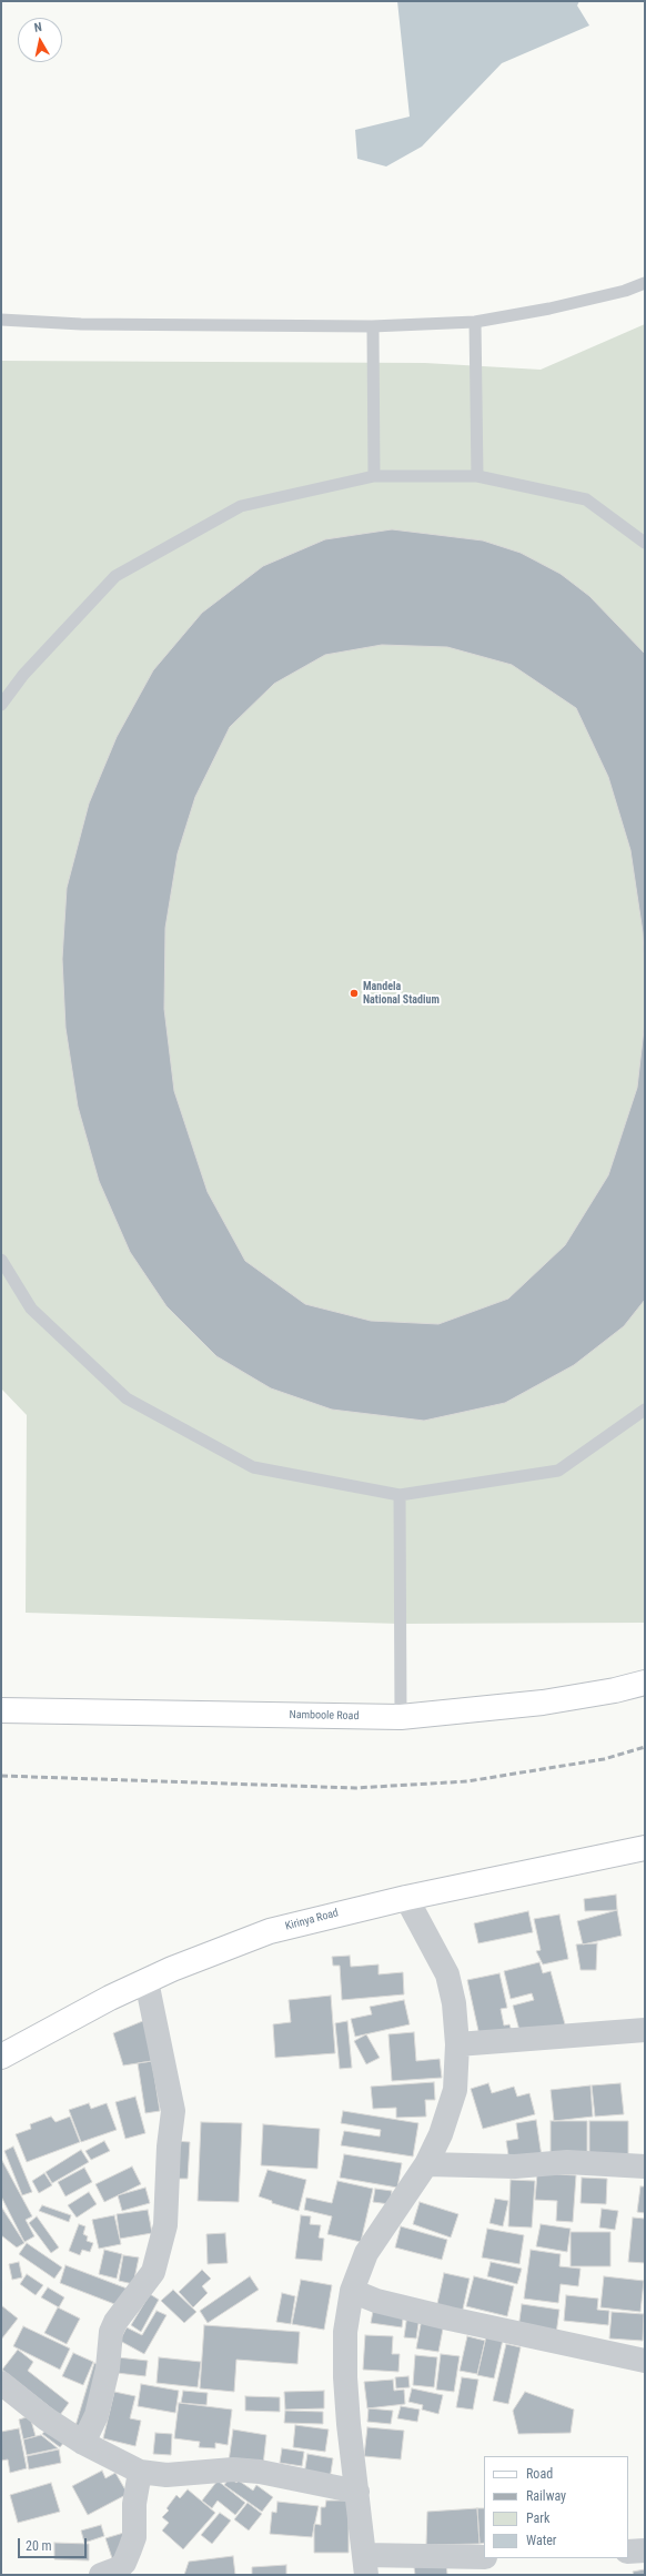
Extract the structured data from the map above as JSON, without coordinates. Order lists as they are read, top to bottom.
{
  "streets": {
    "main road": ["Namboole Road", "Kirinya Road"]
  },
  "places": ["Mandela National Stadium"],
  "legend": [
    "Road",
    "Railway",
    "Park",
    "Water"
  ],
  "scale_bar": "20 m",
  "north": "top"
}
